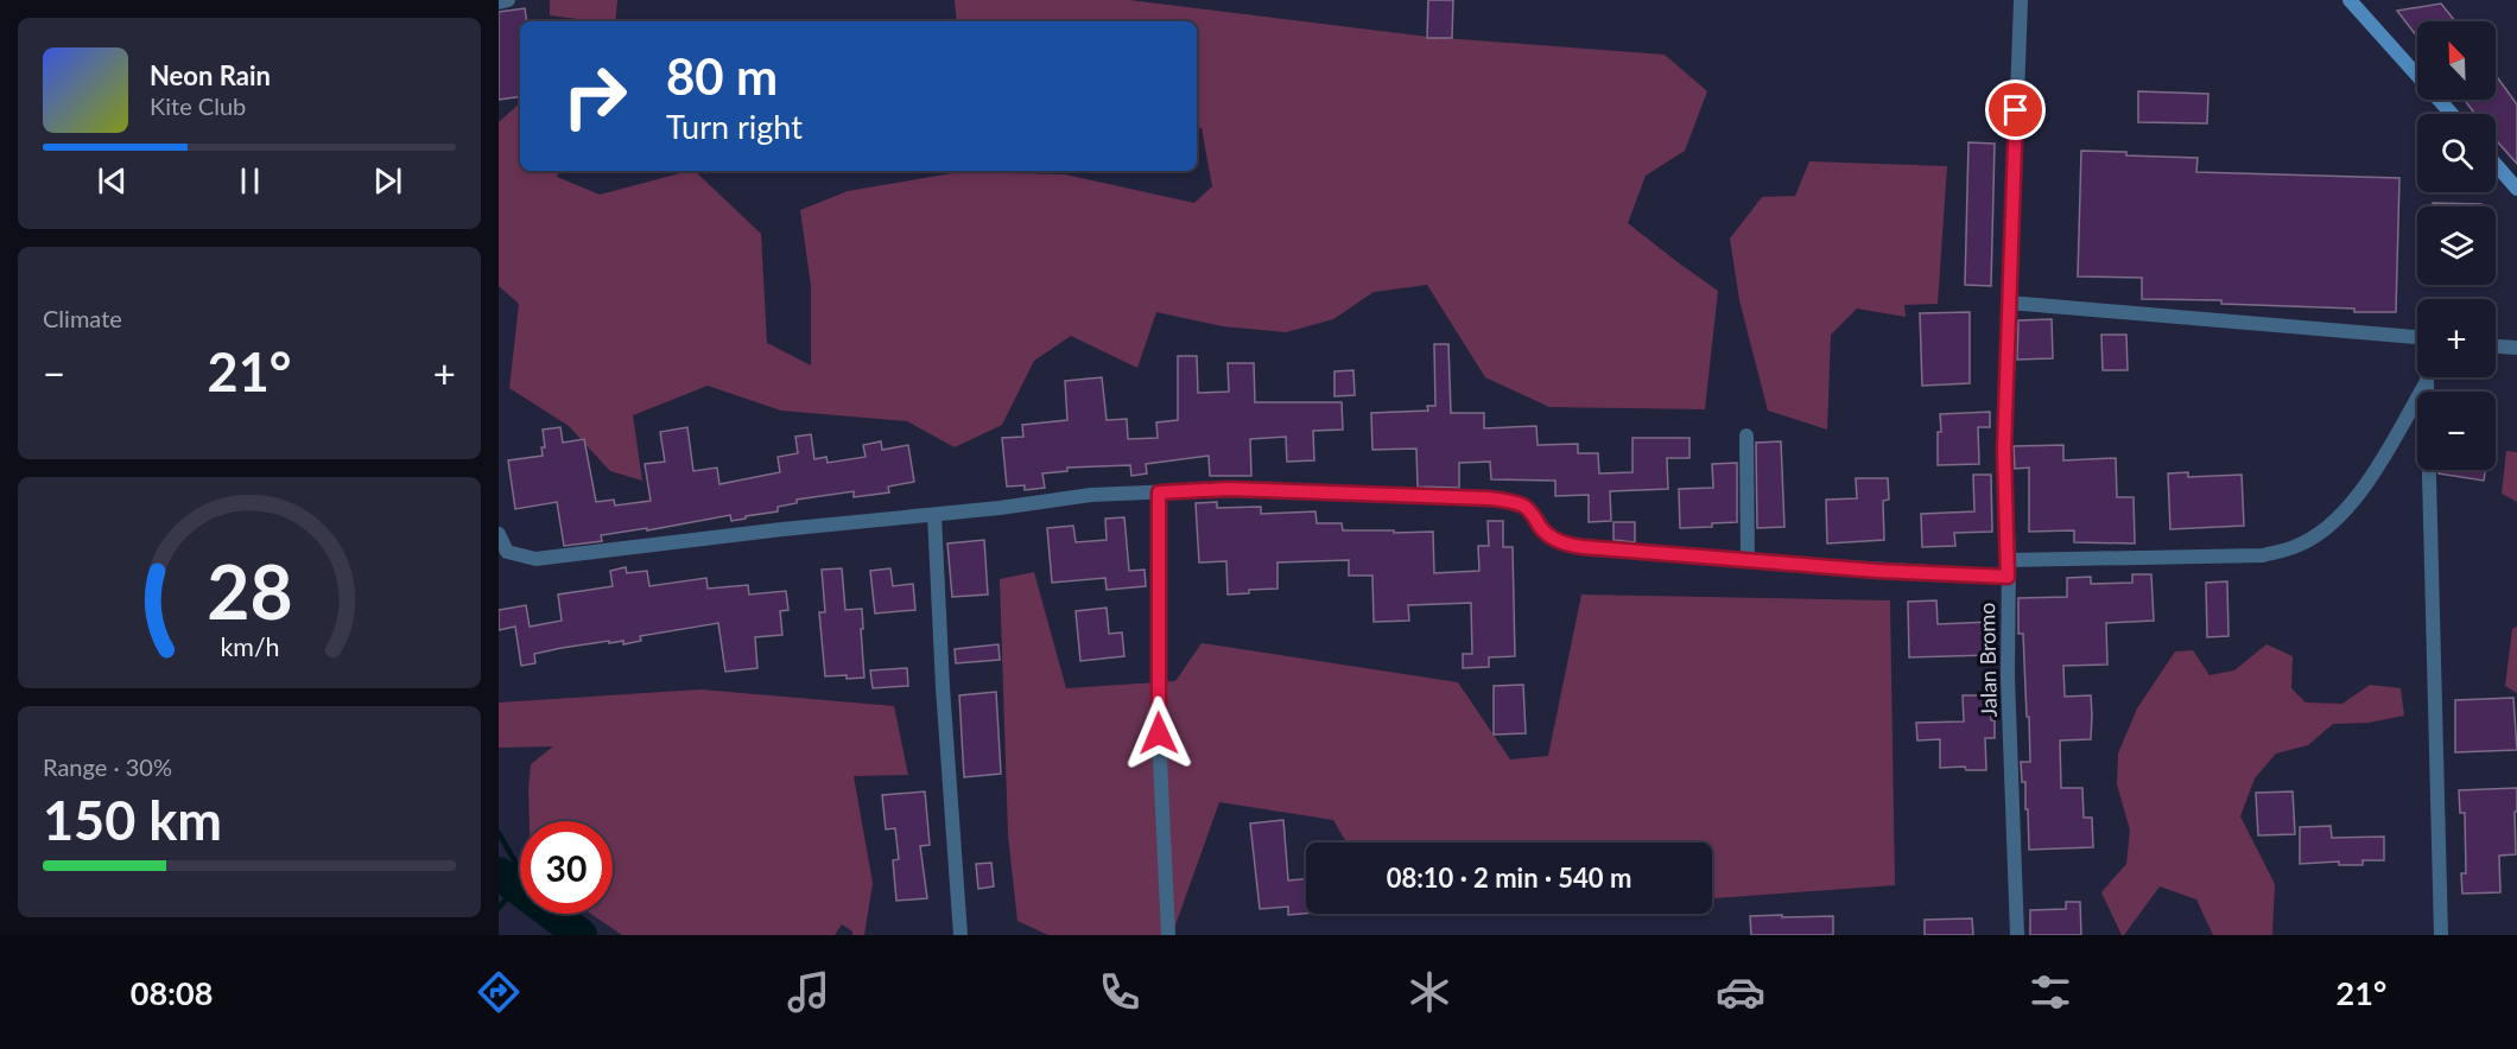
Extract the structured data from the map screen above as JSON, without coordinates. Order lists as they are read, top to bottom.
{
  "streets": {
    "street": ["Jalan Bromo"]
  },
  "north": "top left",
  "page": {
    "map_buttons": ["+", "−"],
    "turn": ["80 m", "Turn right"],
    "song": ["Neon Rain", "Kite Club"],
    "tile": [
      "Climate",
      ["Range · 30%", "150 km"]
    ],
    "heat": ["−", "21°", "+"],
    "limit": "30",
    "trip": "08:10 · 2 min · 540 m",
    "tabs": ["08:08", "21°"],
    "gauge": ["28", "km/h"]
  }
}
